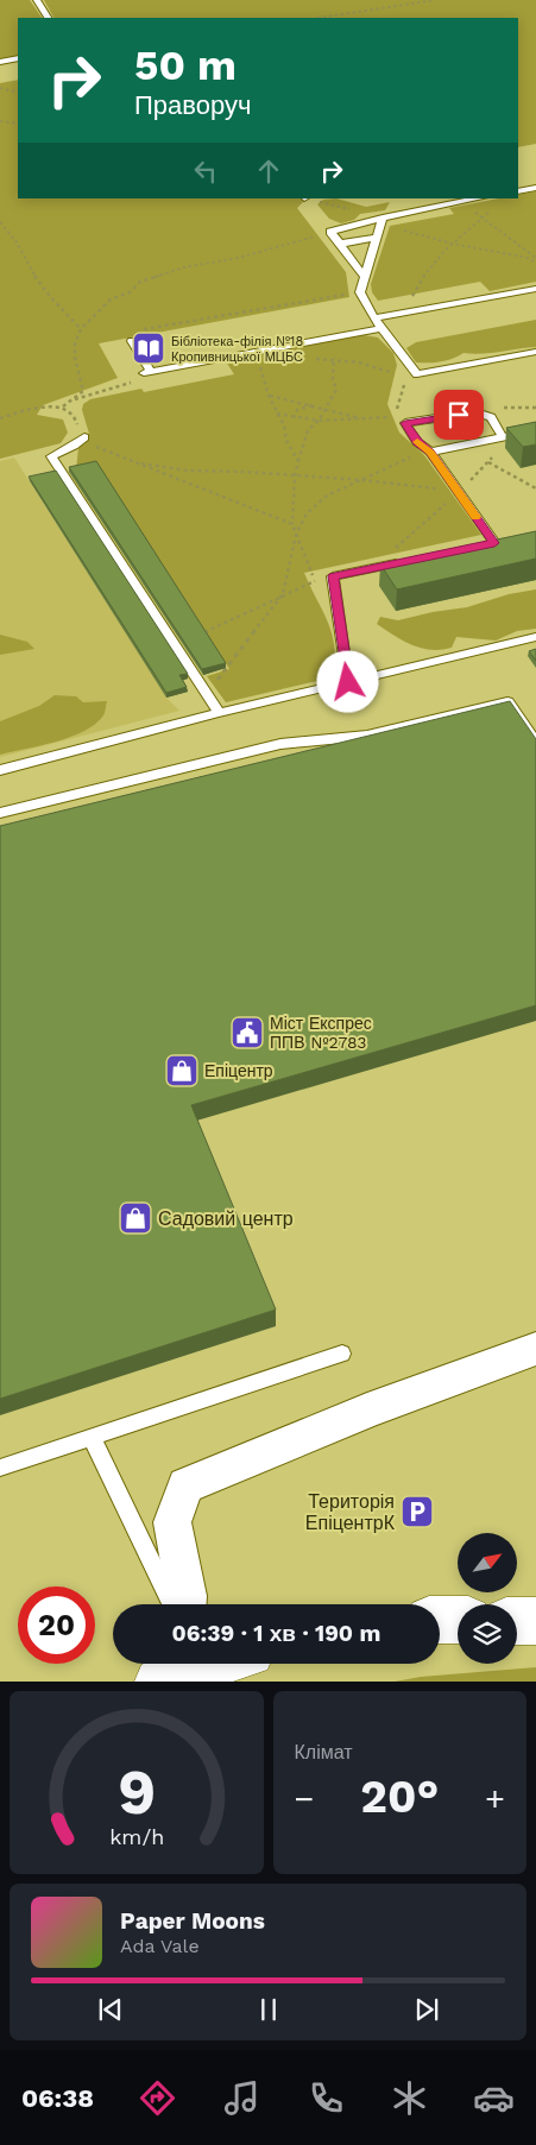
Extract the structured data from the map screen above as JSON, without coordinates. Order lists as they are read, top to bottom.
{
  "places": {
    "library": ["Бібліотека-філія №18 Кропивницької МЦБС"],
    "public building": ["Міст Експрес ППВ №2783"],
    "shop": ["Епіцентр", "Садовий центр"],
    "parking": ["Територія ЕпіцентрК"]
  },
  "north": "top right",
  "page": {
    "turn": ["50 m", "Праворуч"],
    "limit": "20",
    "trip": "06:39 · 1 хв · 190 m",
    "tile": "Клімат",
    "heat": ["−", "20°", "+"],
    "song": ["Paper Moons", "Ada Vale"],
    "tabs": "06:38",
    "gauge": ["9", "km/h"]
  }
}
